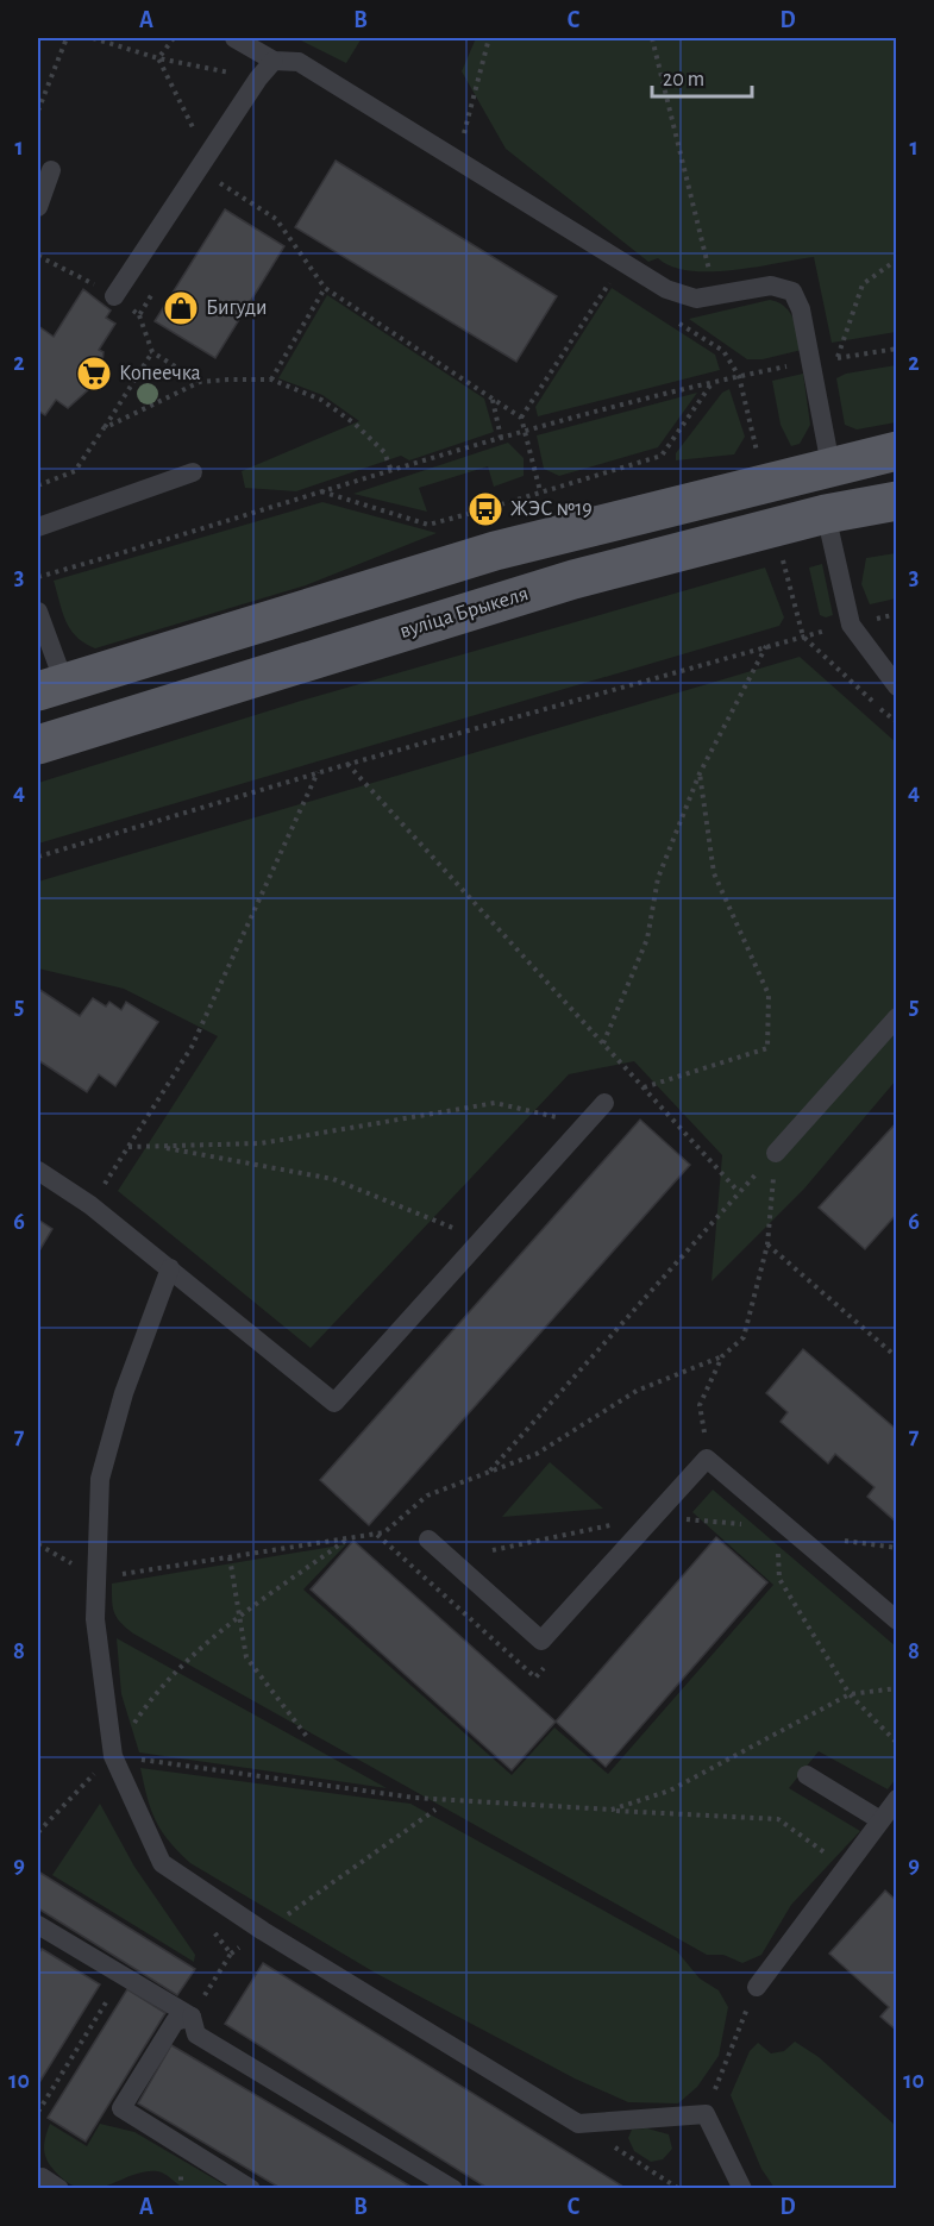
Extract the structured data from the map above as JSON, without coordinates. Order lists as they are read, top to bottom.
{
  "streets": {
    "main road": ["вуліца Брыкеля"]
  },
  "places": {
    "shop": ["Бигуди"],
    "supermarket": ["Копеечка"],
    "bus stop": ["ЖЭС №19"]
  },
  "scale_bar": "20 m",
  "grid": {
    "columns": [
      "A",
      "B",
      "C",
      "D"
    ],
    "rows": [
      "1",
      "2",
      "3",
      "4",
      "5",
      "6",
      "7",
      "8",
      "9",
      "10"
    ]
  }
}
